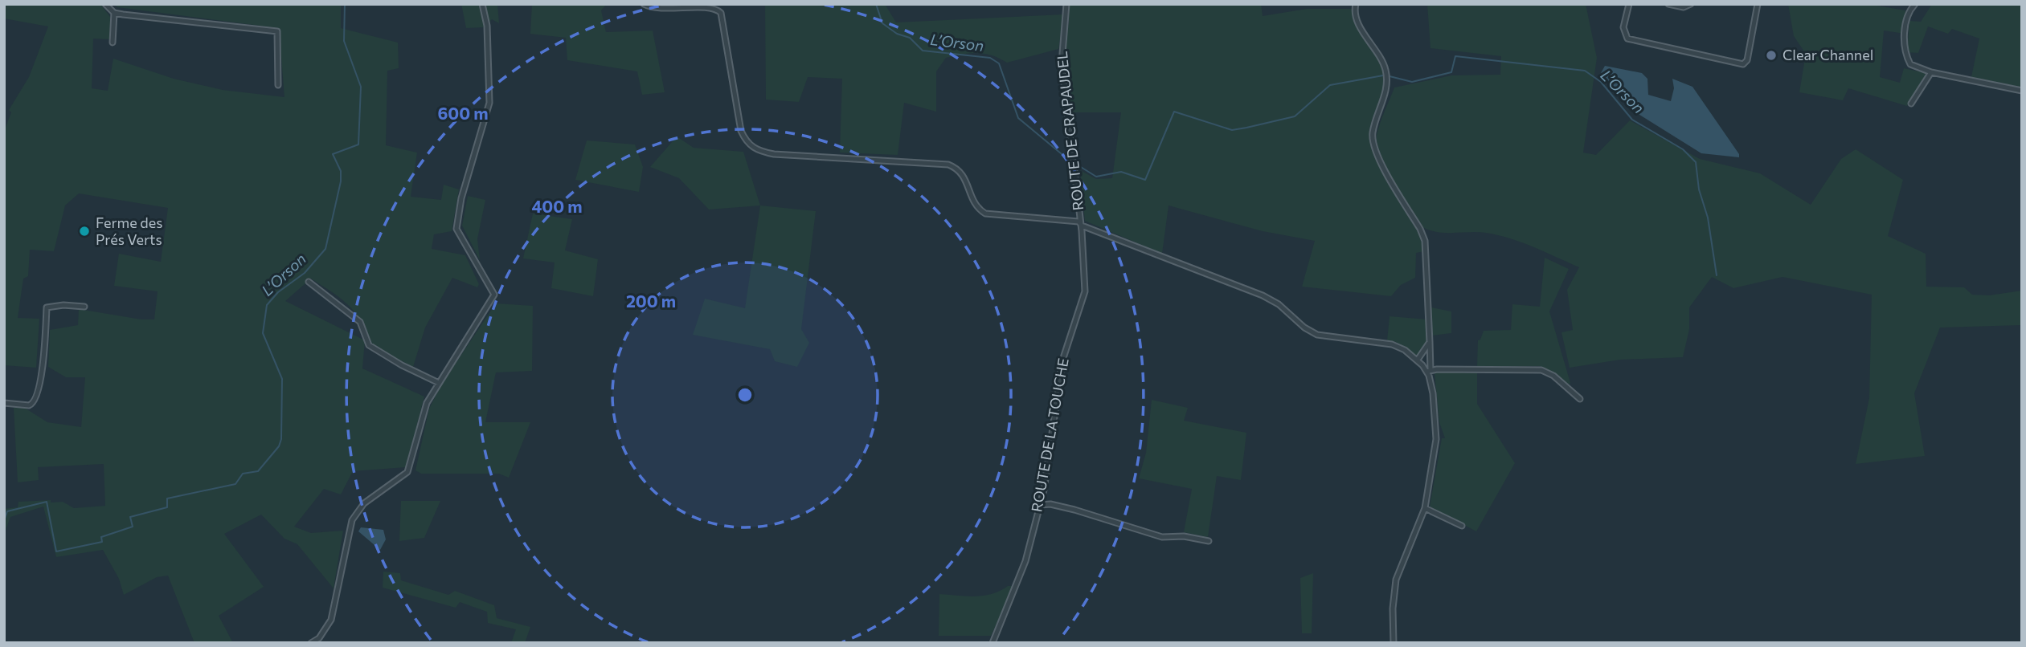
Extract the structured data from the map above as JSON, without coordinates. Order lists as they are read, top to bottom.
{
  "streets": {
    "street": ["ROUTE DE CRAPAUDEL", "ROUTE DE LA TOUCHE"]
  },
  "crossings": [
    ["ROUTE DE CRAPAUDEL", "ROUTE DE LA TOUCHE"]
  ],
  "water": ["L’Orson"],
  "places": ["Clear Channel", "Ferme des Prés Verts"],
  "rings": ["600 m", "400 m", "200 m"]
}
